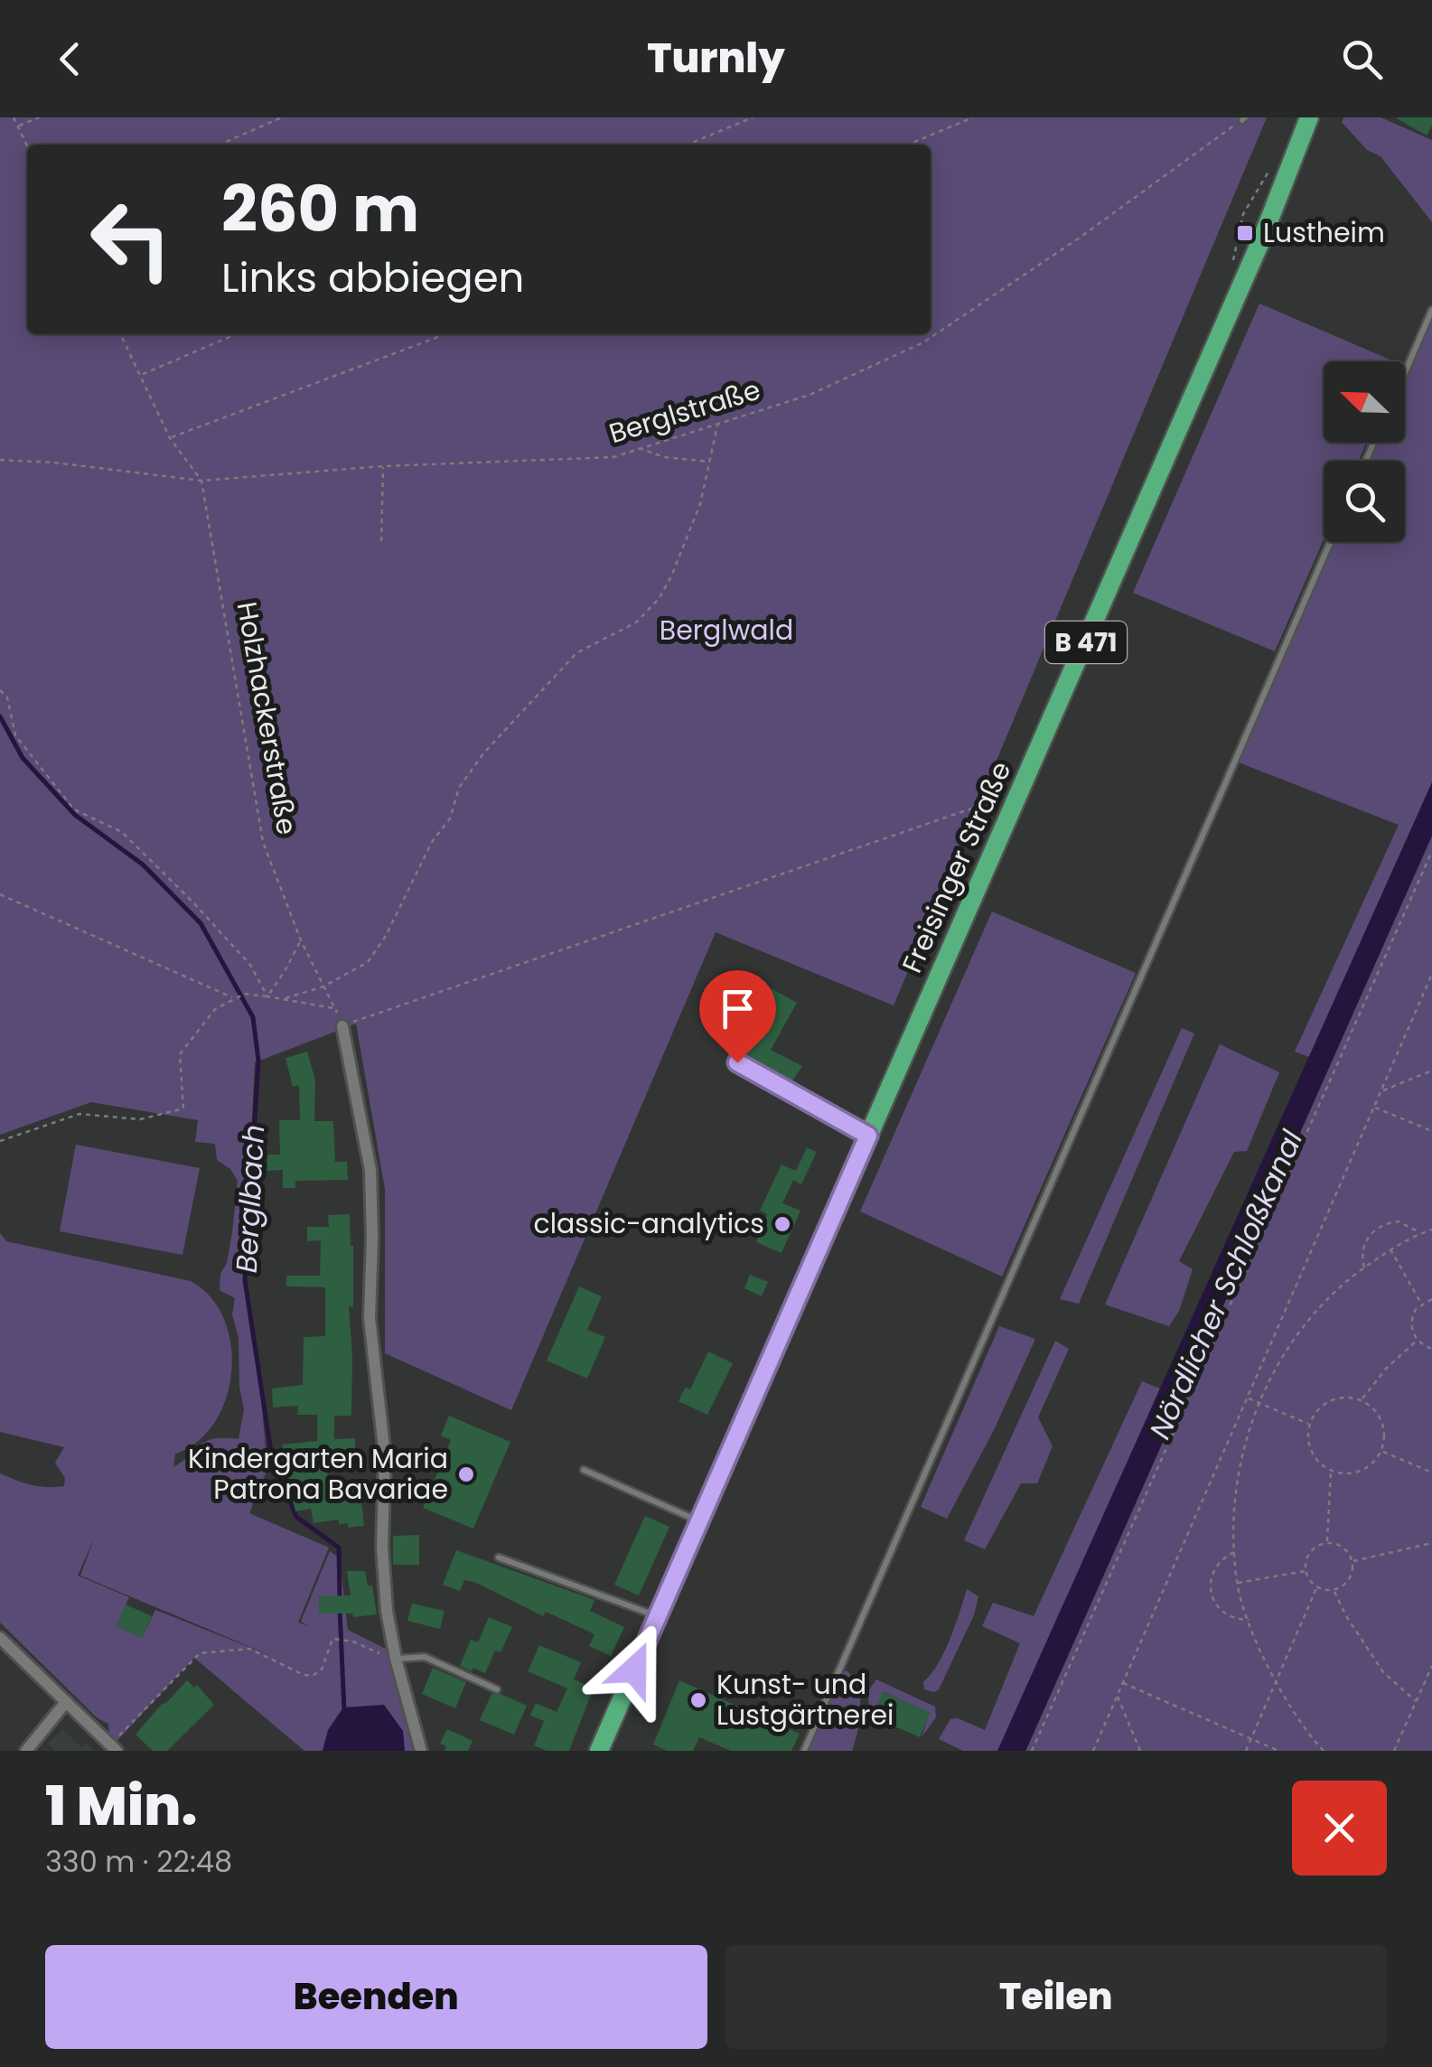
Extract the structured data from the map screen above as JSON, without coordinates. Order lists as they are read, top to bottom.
{
  "streets": {
    "main road": ["B 471", "Freisinger Straße"],
    "path": ["Berglstraße", "Holzhackerstraße"]
  },
  "crossings": [
    ["Berglstraße", "Holzhackerstraße"]
  ],
  "water": ["Berglbach", "Nördlicher Schloßkanal"],
  "parks": ["Berglwald"],
  "places": {
    "transit": ["Lustheim"],
    "other": ["classic-analytics", "Kindergarten Maria Patrona Bavariae", "Kunst- und Lustgärtnerei"]
  },
  "north": "top left",
  "page": {
    "header": "Turnly",
    "turn": ["260 m", "Links abbiegen"],
    "heading": ["1 Min.", "330 m · 22:48"],
    "buttons": ["Beenden", "Teilen"]
  }
}
